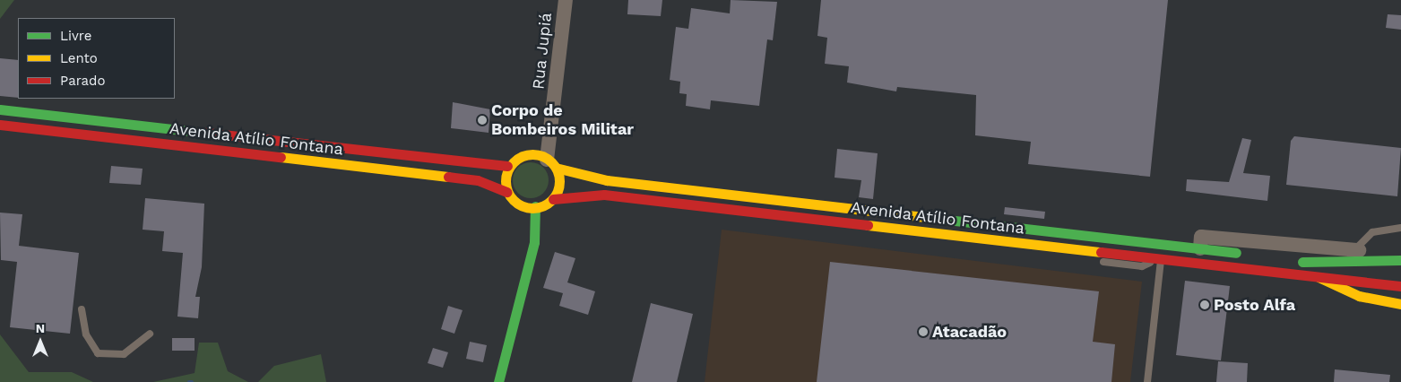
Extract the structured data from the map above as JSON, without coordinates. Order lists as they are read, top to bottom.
{
  "streets": {
    "main road": ["Avenida Atílio Fontana"],
    "street": ["Rua Jupiá"]
  },
  "crossings": [
    ["Rua Jupiá", "Avenida Atílio Fontana"]
  ],
  "places": ["Corpo de Bombeiros Militar", "Posto Alfa", "Atacadão"],
  "legend": ["Livre", "Lento", "Parado"],
  "north": "top"
}
